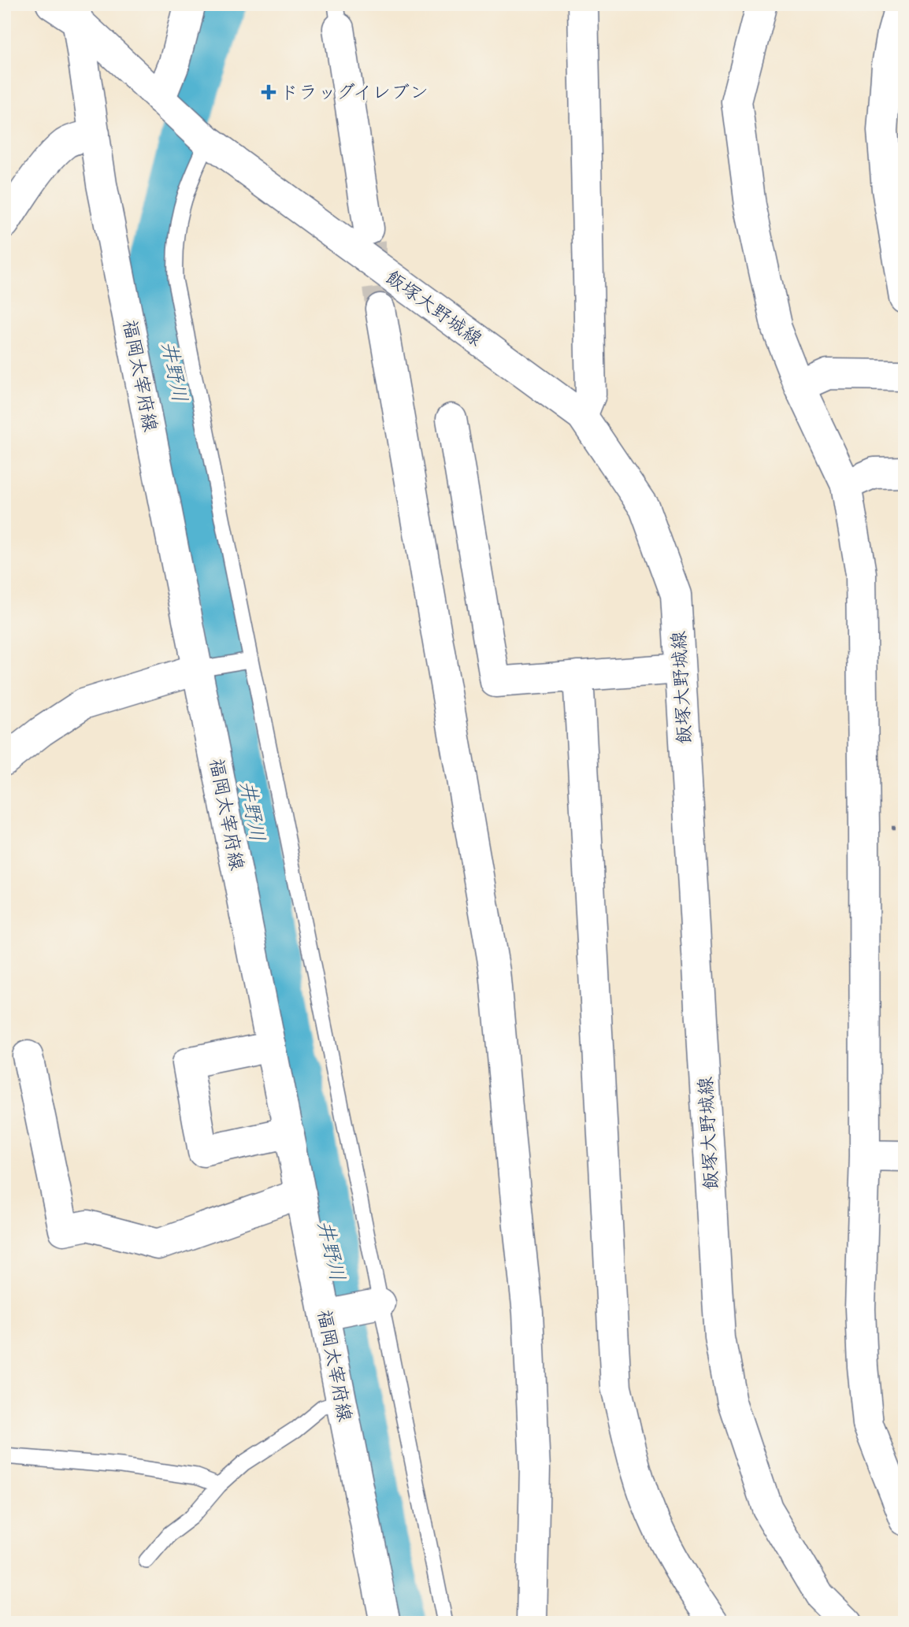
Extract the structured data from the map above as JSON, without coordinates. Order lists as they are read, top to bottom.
{
  "streets": {
    "street": ["飯塚大野城線", "福岡太宰府線"]
  },
  "crossings": [
    ["飯塚大野城線", "福岡太宰府線"]
  ],
  "water": ["井野川"],
  "places": {
    "health": ["ドラッグイレブン"]
  }
}
